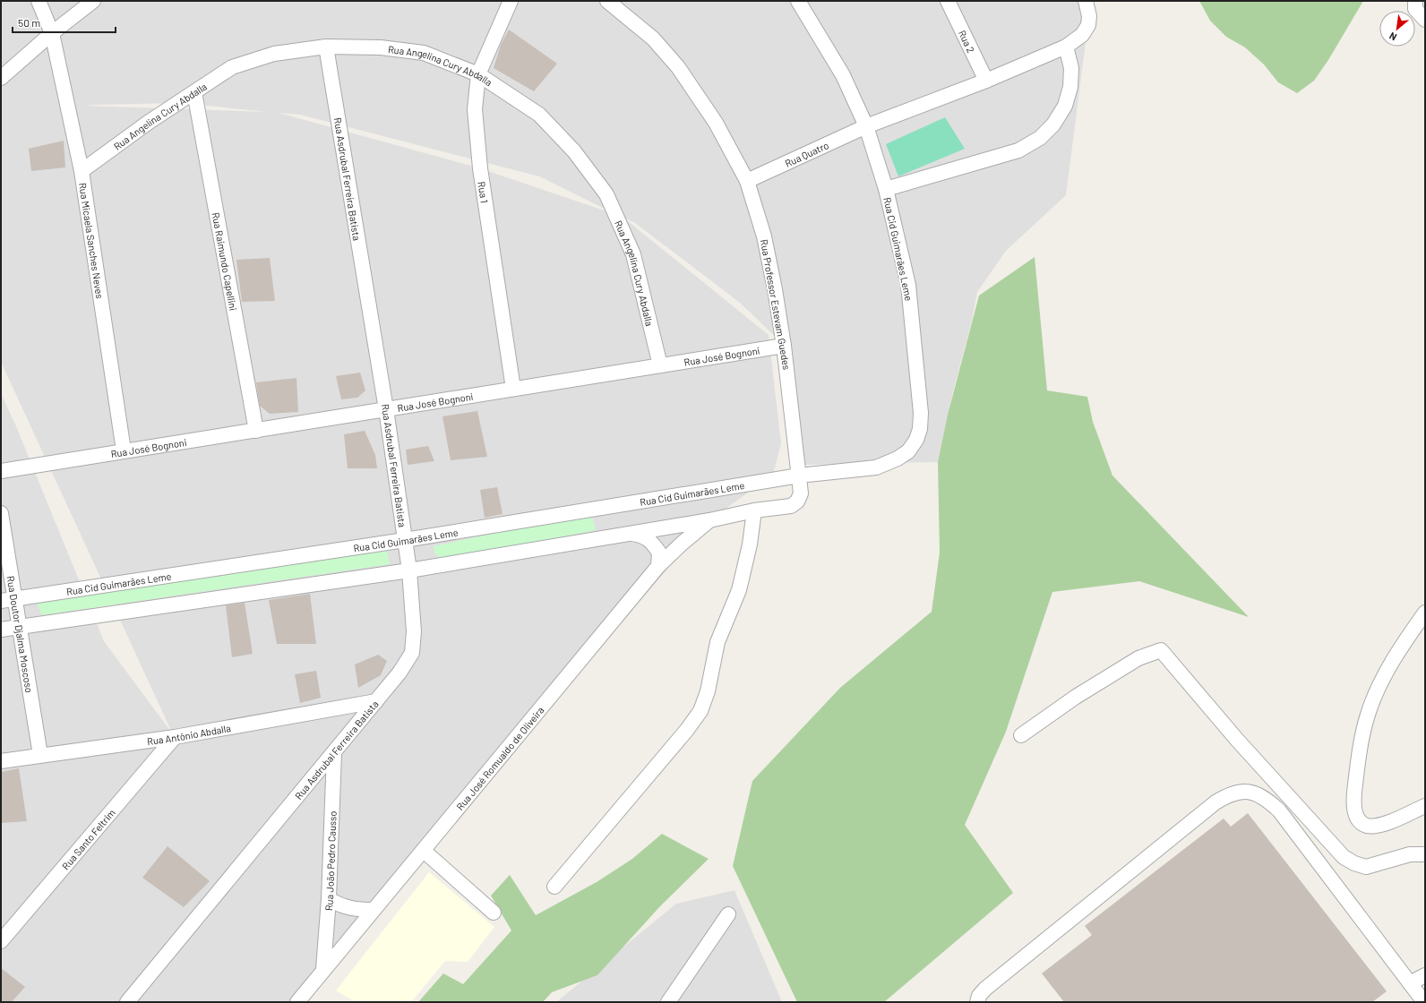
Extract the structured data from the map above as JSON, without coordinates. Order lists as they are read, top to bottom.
{
  "streets": {
    "street": [
      "Rua 2",
      "Rua Angelina Cury Abdalla",
      "Rua Quatro",
      "Rua Asdrubal Ferreira Batista",
      "Rua 1",
      "Rua Micaela Sanches Neves",
      "Rua Cid Guimarães Leme",
      "Rua Raimundo Capellini",
      "Rua Professor Estevam Guedes",
      "Rua José Bognoni",
      "Rua Doutor Djalma Moscoso",
      "Rua Antônio Abdalla",
      "Rua José Romualdo de Oliveira",
      "Rua Santo Feltrim",
      "Rua João Pedro Causso"
    ]
  },
  "crossings": [
    ["Rua 2", "Rua Quatro"],
    ["Rua Angelina Cury Abdalla", "Rua Asdrubal Ferreira Batista"],
    ["Rua Angelina Cury Abdalla", "Rua 1"],
    ["Rua Angelina Cury Abdalla", "Rua Micaela Sanches Neves"],
    ["Rua Angelina Cury Abdalla", "Rua Raimundo Capellini"],
    ["Rua Angelina Cury Abdalla", "Rua José Bognoni"],
    ["Rua Quatro", "Rua Cid Guimarães Leme"],
    ["Rua Quatro", "Rua Professor Estevam Guedes"],
    ["Rua Asdrubal Ferreira Batista", "Rua Cid Guimarães Leme"],
    ["Rua Asdrubal Ferreira Batista", "Rua José Bognoni"],
    ["Rua Asdrubal Ferreira Batista", "Rua Antônio Abdalla"],
    ["Rua Asdrubal Ferreira Batista", "Rua João Pedro Causso"],
    ["Rua 1", "Rua José Bognoni"],
    ["Rua Micaela Sanches Neves", "Rua José Bognoni"],
    ["Rua Cid Guimarães Leme", "Rua Professor Estevam Guedes"],
    ["Rua Cid Guimarães Leme", "Rua Doutor Djalma Moscoso"],
    ["Rua Raimundo Capellini", "Rua José Bognoni"],
    ["Rua Professor Estevam Guedes", "Rua José Bognoni"],
    ["Rua Doutor Djalma Moscoso", "Rua Antônio Abdalla"],
    ["Rua Antônio Abdalla", "Rua Santo Feltrim"],
    ["Rua José Romualdo de Oliveira", "Rua João Pedro Causso"]
  ],
  "scale_bar": "50 m",
  "north": "bottom left"
}
